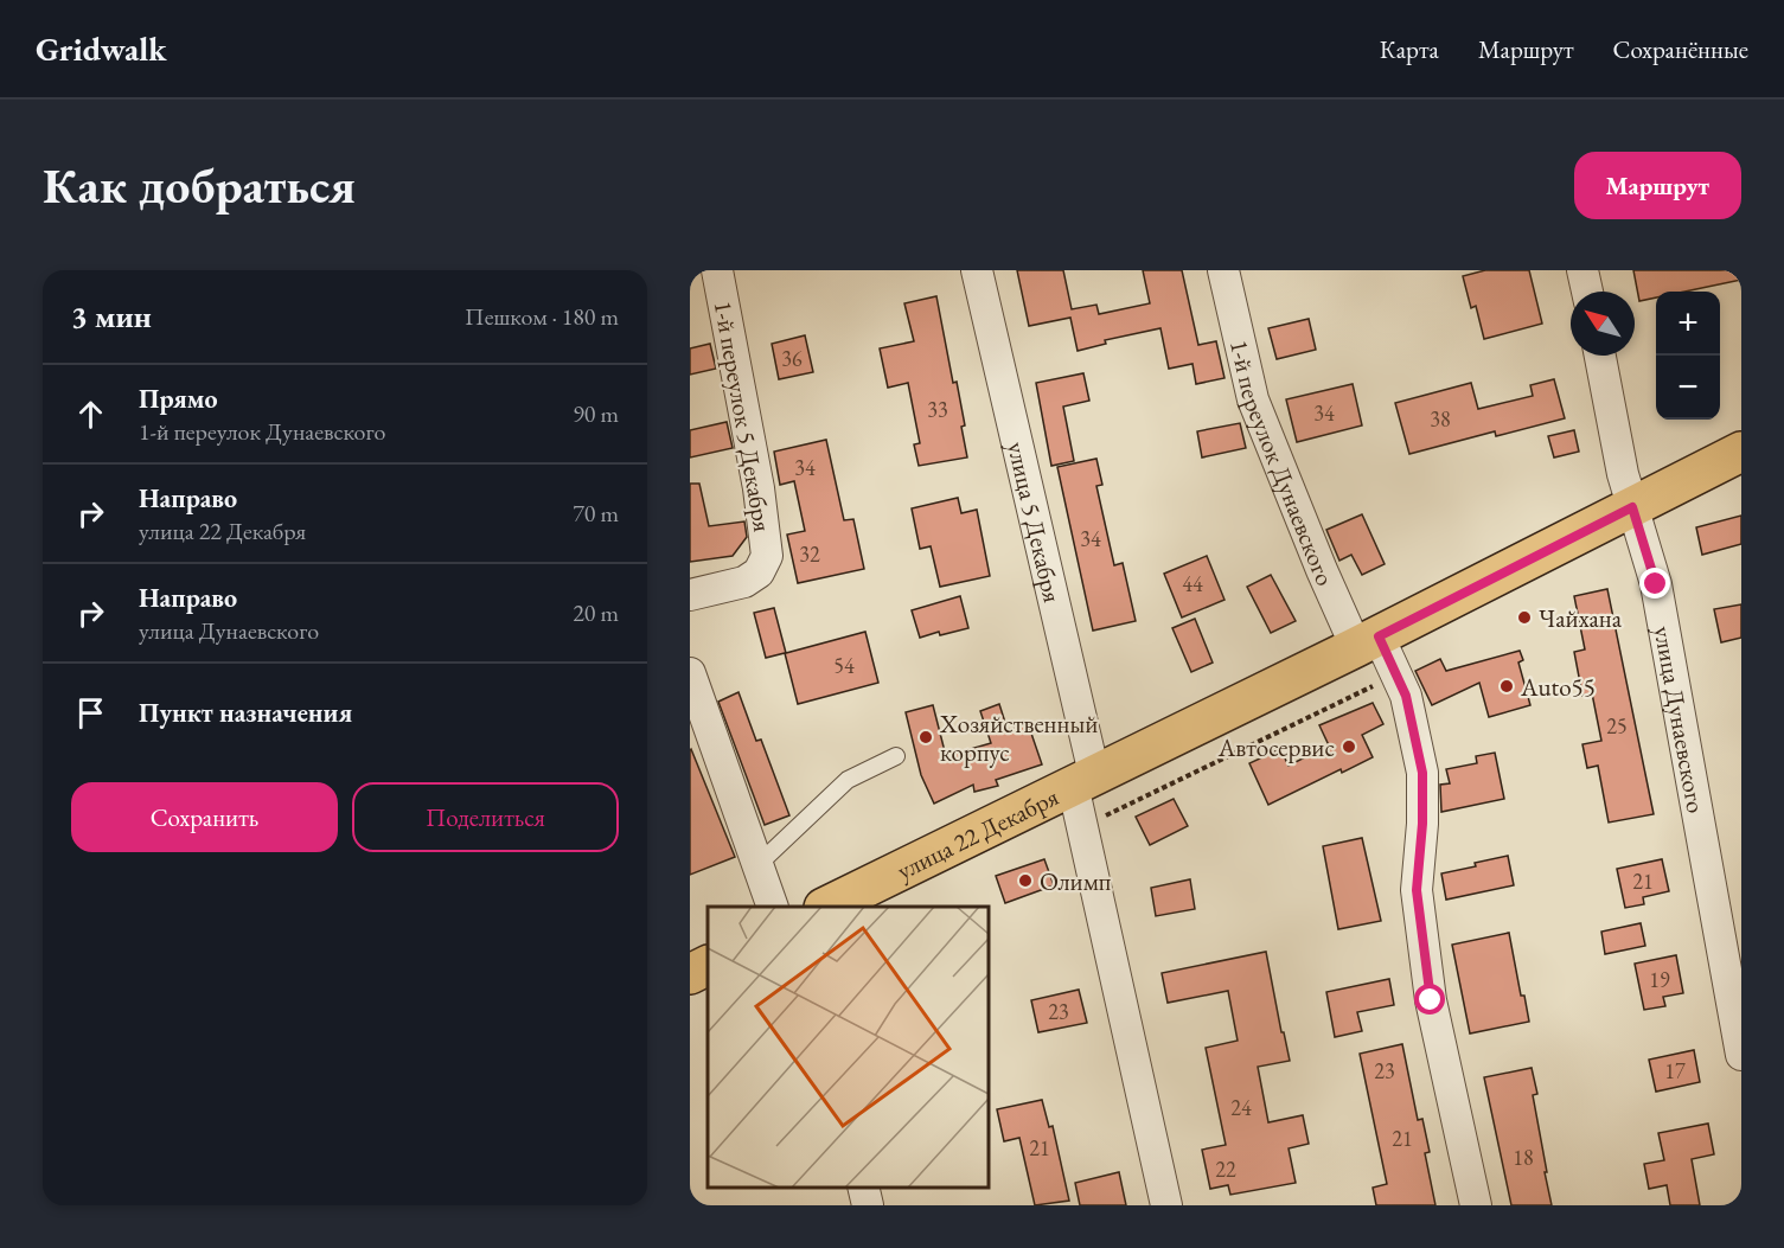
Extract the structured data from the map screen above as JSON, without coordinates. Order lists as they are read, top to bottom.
{
  "streets": {
    "main road": ["улица 22 Декабря"],
    "street": [
      "1-й переулок 5 Декабря",
      "1-й переулок Дунаевского",
      "улица 5 Декабря",
      "улица Дунаевского"
    ]
  },
  "crossings": [
    ["1-й переулок Дунаевского", "улица 22 Декабря"],
    ["улица 5 Декабря", "улица 22 Декабря"],
    ["улица Дунаевского", "улица 22 Декабря"]
  ],
  "places": [
    "Чайхана",
    "Auto55",
    "Хозяйственный корпус",
    "Автосервис",
    "Олимп"
  ],
  "house_numbers": [
    "36",
    "33",
    "34",
    "38",
    "34",
    "34",
    "32",
    "44",
    "54",
    "25",
    "21",
    "19",
    "23",
    "23",
    "17",
    "24",
    "21",
    "21",
    "18",
    "22"
  ],
  "north": "top left",
  "page": {
    "header": "Gridwalk",
    "nav": ["Карта", "Маршрут", "Сохранённые"],
    "buttons": [
      "Маршрут",
      ["Сохранить", "Поделиться"]
    ],
    "title": "Как добраться",
    "heading": ["3 мин", "Пешком · 180 m"],
    "map_buttons": ["+", "−"],
    "list": [
      ["Прямо", "1-й переулок Дунаевского", "90 m"],
      ["Направо", "улица 22 Декабря", "70 m"],
      ["Направо", "улица Дунаевского", "20 m"],
      "Пункт назначения"
    ]
  }
}
